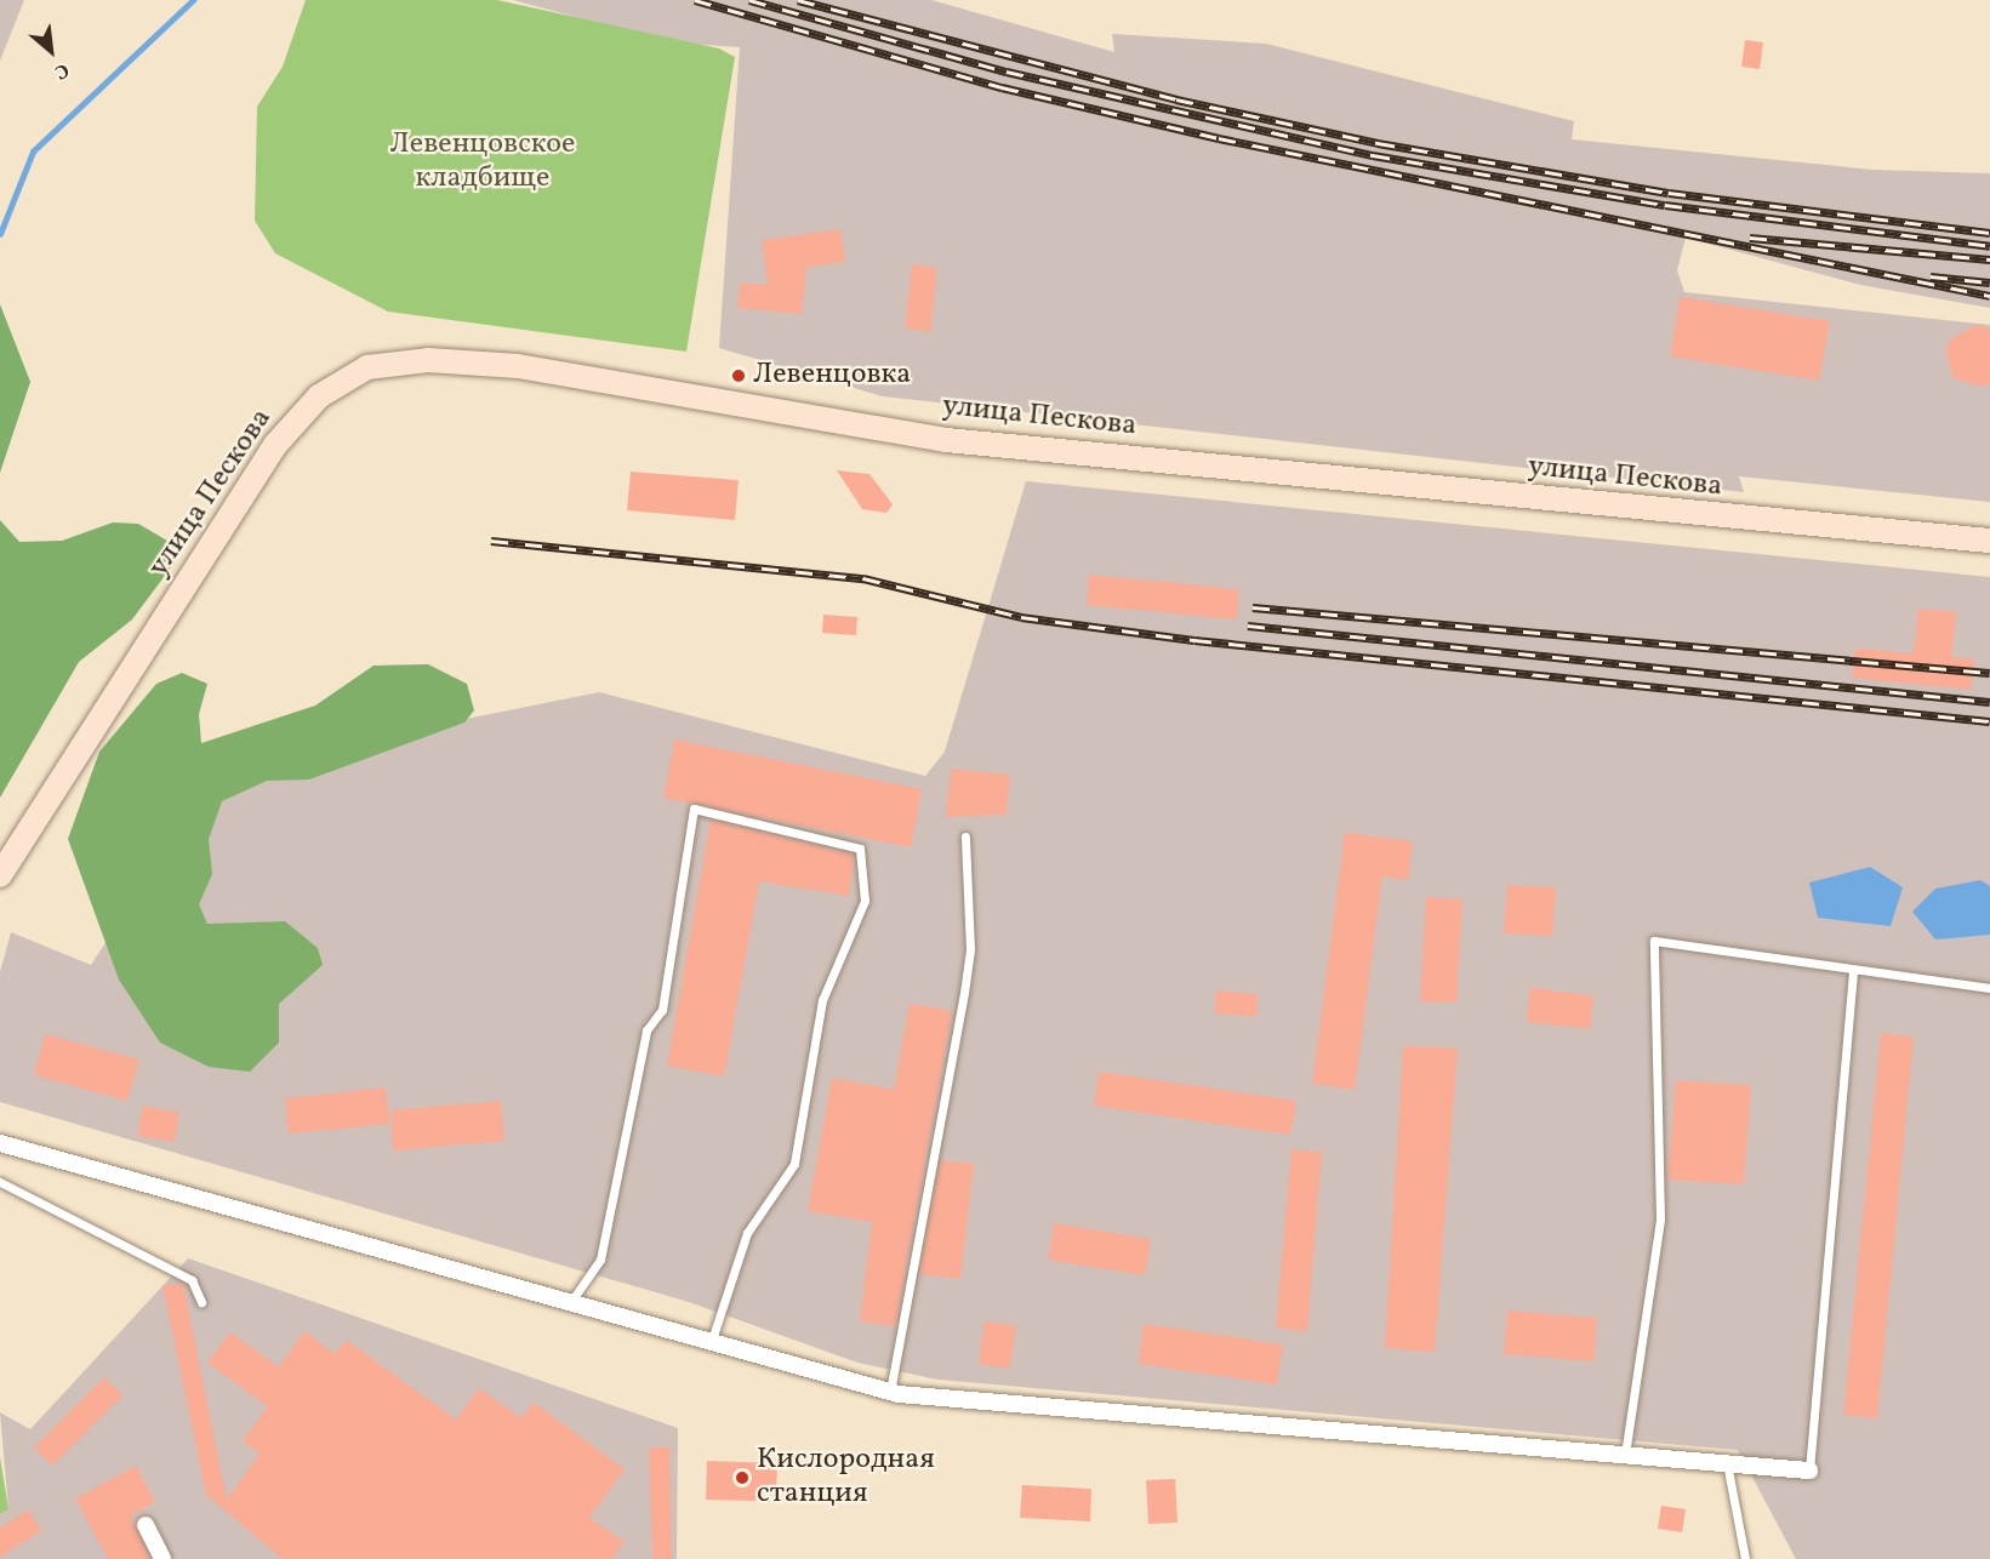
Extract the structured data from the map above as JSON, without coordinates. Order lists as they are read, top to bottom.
{
  "streets": {
    "street": ["улица Пескова"]
  },
  "parks": ["Левенцовское кладбище"],
  "places": ["Левенцовка", "Кислородная станция"],
  "north": "bottom right"
}
